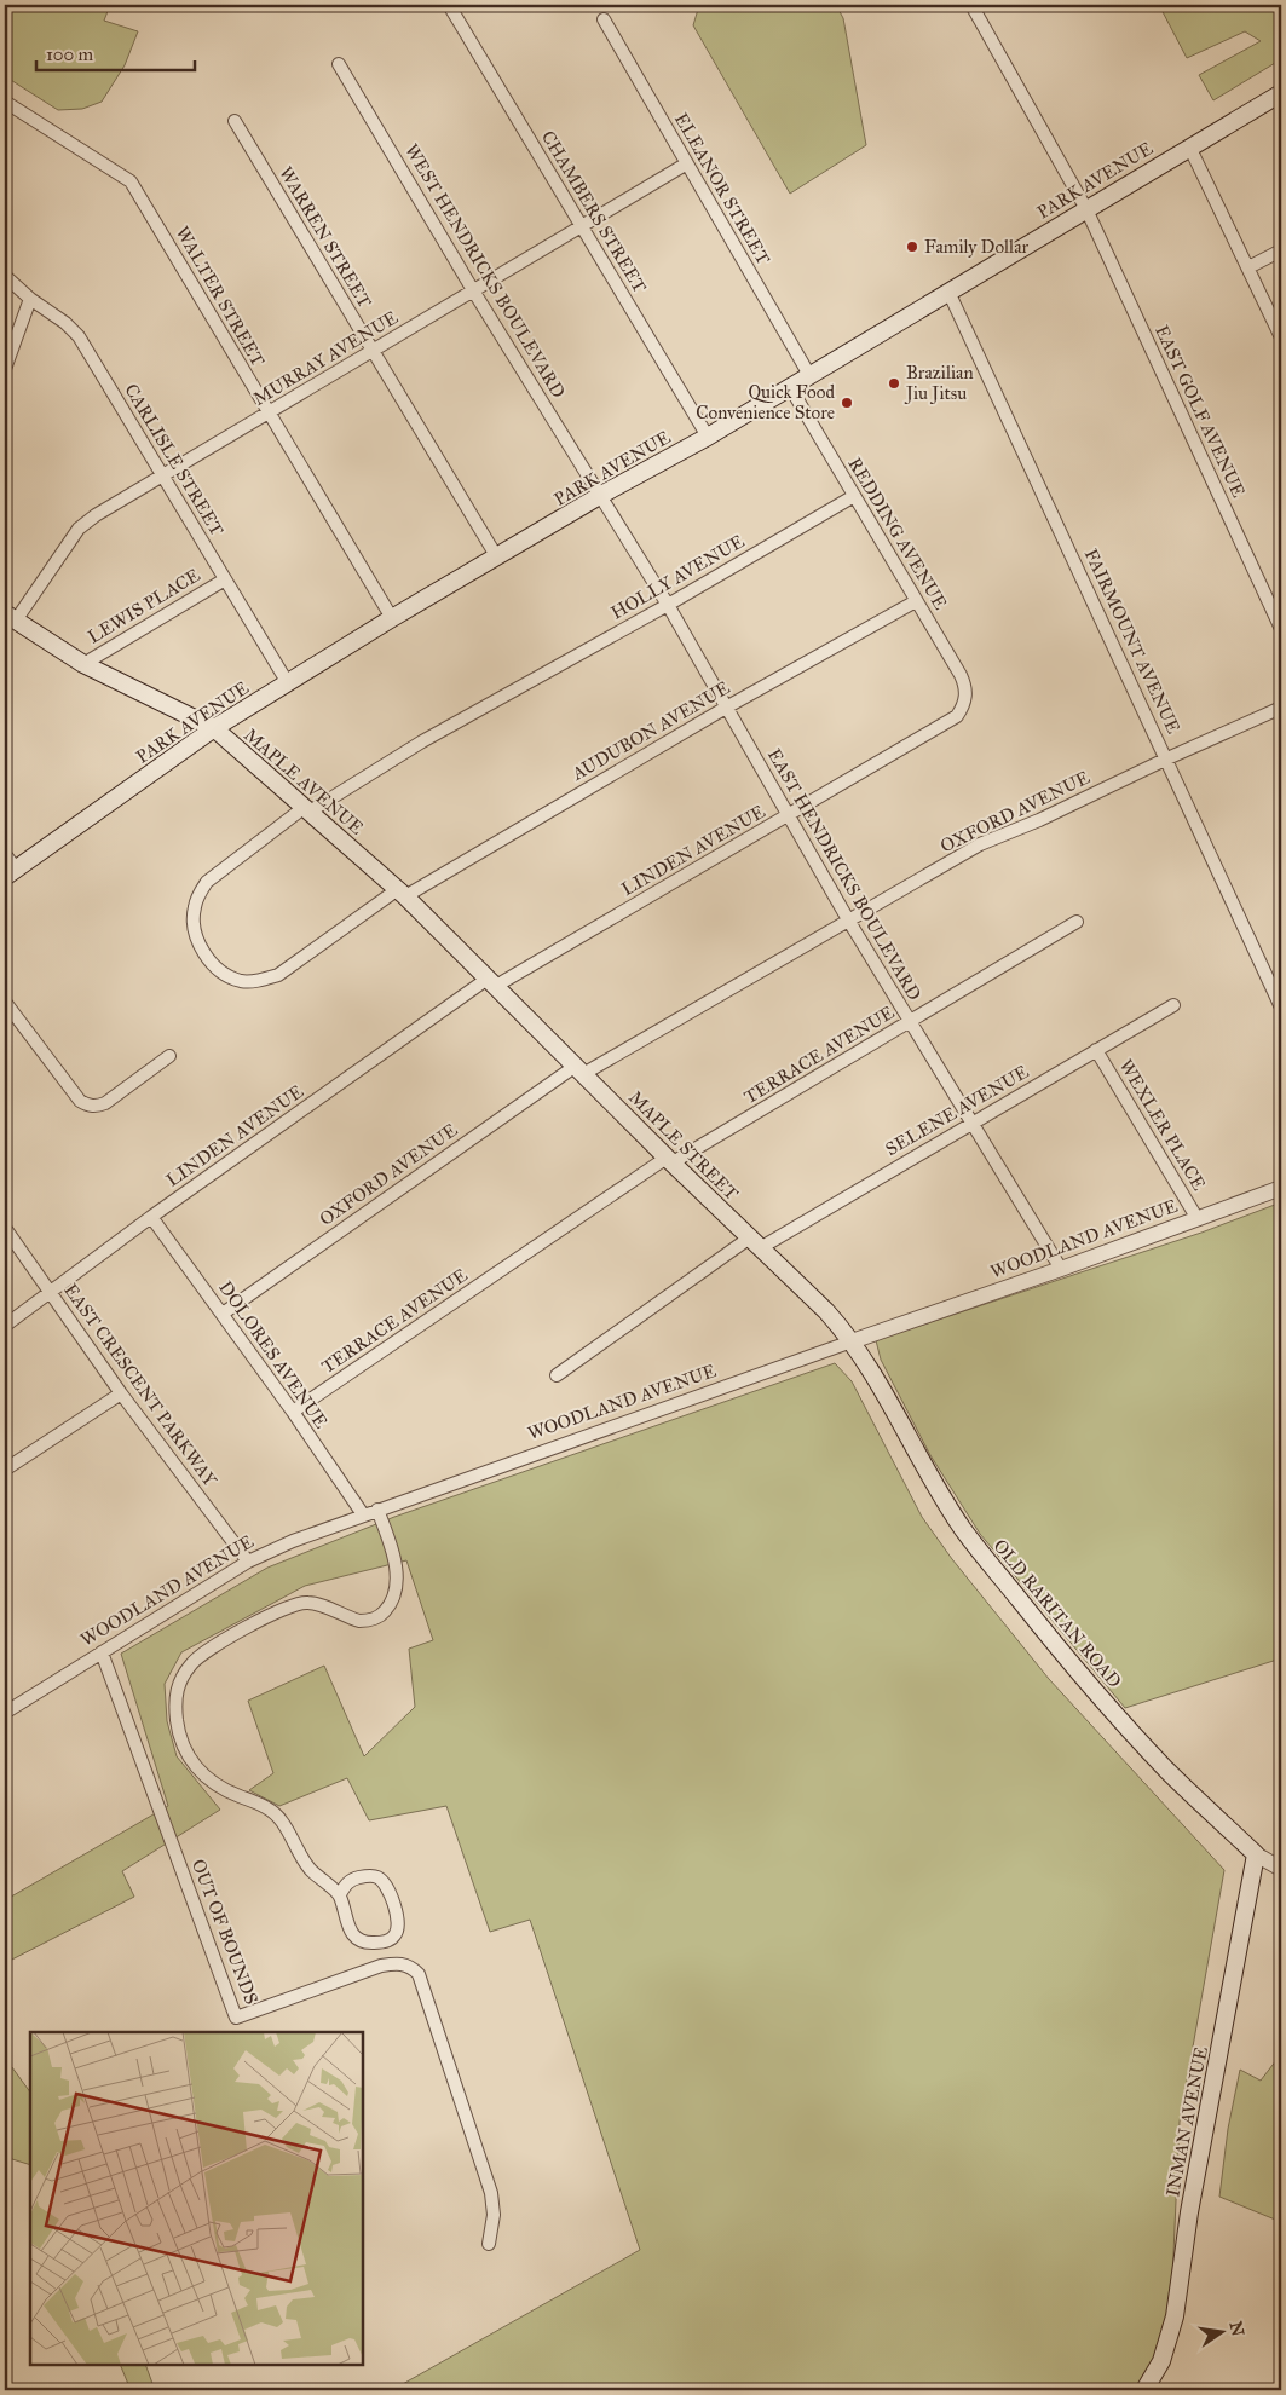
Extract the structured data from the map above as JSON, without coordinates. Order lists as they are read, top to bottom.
{
  "streets": {
    "main road": [
      "PARK AVENUE",
      "MAPLE AVENUE",
      "MAPLE STREET",
      "OLD RARITAN ROAD",
      "INMAN AVENUE"
    ],
    "street": [
      "ELEANOR STREET",
      "CHAMBERS STREET",
      "WARREN STREET",
      "WEST HENDRICKS BOULEVARD",
      "WALTER STREET",
      "MURRAY AVENUE",
      "EAST GOLF AVENUE",
      "CARLISLE STREET",
      "REDDING AVENUE",
      "HOLLY AVENUE",
      "LEWIS PLACE",
      "FAIRMOUNT AVENUE",
      "AUDUBON AVENUE",
      "OXFORD AVENUE",
      "LINDEN AVENUE",
      "EAST HENDRICKS BOULEVARD",
      "TERRACE AVENUE",
      "SELENE AVENUE",
      "WEXLER PLACE",
      "WOODLAND AVENUE",
      "DOLORES AVENUE",
      "EAST CRESCENT PARKWAY",
      "OUT OF BOUNDS"
    ]
  },
  "crossings": [
    ["PARK AVENUE", "ELEANOR STREET"],
    ["PARK AVENUE", "CHAMBERS STREET"],
    ["PARK AVENUE", "WARREN STREET"],
    ["PARK AVENUE", "WEST HENDRICKS BOULEVARD"],
    ["PARK AVENUE", "WALTER STREET"],
    ["PARK AVENUE", "EAST GOLF AVENUE"],
    ["PARK AVENUE", "CARLISLE STREET"],
    ["PARK AVENUE", "REDDING AVENUE"],
    ["PARK AVENUE", "FAIRMOUNT AVENUE"],
    ["PARK AVENUE", "MAPLE AVENUE"],
    ["PARK AVENUE", "EAST HENDRICKS BOULEVARD"],
    ["ELEANOR STREET", "MURRAY AVENUE"],
    ["CHAMBERS STREET", "MURRAY AVENUE"],
    ["WARREN STREET", "MURRAY AVENUE"],
    ["WEST HENDRICKS BOULEVARD", "MURRAY AVENUE"],
    ["WEST HENDRICKS BOULEVARD", "EAST HENDRICKS BOULEVARD"],
    ["WALTER STREET", "MURRAY AVENUE"],
    ["MURRAY AVENUE", "CARLISLE STREET"],
    ["MURRAY AVENUE", "MAPLE AVENUE"],
    ["CARLISLE STREET", "LEWIS PLACE"],
    ["REDDING AVENUE", "HOLLY AVENUE"],
    ["REDDING AVENUE", "AUDUBON AVENUE"],
    ["REDDING AVENUE", "LINDEN AVENUE"],
    ["HOLLY AVENUE", "AUDUBON AVENUE"],
    ["HOLLY AVENUE", "MAPLE AVENUE"],
    ["HOLLY AVENUE", "EAST HENDRICKS BOULEVARD"],
    ["LEWIS PLACE", "MAPLE AVENUE"],
    ["FAIRMOUNT AVENUE", "OXFORD AVENUE"],
    ["AUDUBON AVENUE", "MAPLE AVENUE"],
    ["AUDUBON AVENUE", "EAST HENDRICKS BOULEVARD"],
    ["MAPLE AVENUE", "LINDEN AVENUE"],
    ["MAPLE AVENUE", "MAPLE STREET"],
    ["OXFORD AVENUE", "EAST HENDRICKS BOULEVARD"],
    ["OXFORD AVENUE", "MAPLE STREET"],
    ["OXFORD AVENUE", "DOLORES AVENUE"],
    ["LINDEN AVENUE", "EAST HENDRICKS BOULEVARD"],
    ["LINDEN AVENUE", "MAPLE STREET"],
    ["LINDEN AVENUE", "DOLORES AVENUE"],
    ["LINDEN AVENUE", "EAST CRESCENT PARKWAY"],
    ["EAST HENDRICKS BOULEVARD", "TERRACE AVENUE"],
    ["EAST HENDRICKS BOULEVARD", "SELENE AVENUE"],
    ["EAST HENDRICKS BOULEVARD", "WOODLAND AVENUE"],
    ["TERRACE AVENUE", "MAPLE STREET"],
    ["TERRACE AVENUE", "DOLORES AVENUE"],
    ["SELENE AVENUE", "WEXLER PLACE"],
    ["SELENE AVENUE", "MAPLE STREET"],
    ["WEXLER PLACE", "WOODLAND AVENUE"],
    ["MAPLE STREET", "WOODLAND AVENUE"],
    ["MAPLE STREET", "OLD RARITAN ROAD"],
    ["WOODLAND AVENUE", "DOLORES AVENUE"],
    ["WOODLAND AVENUE", "EAST CRESCENT PARKWAY"],
    ["WOODLAND AVENUE", "OLD RARITAN ROAD"],
    ["WOODLAND AVENUE", "OUT OF BOUNDS"],
    ["OLD RARITAN ROAD", "INMAN AVENUE"]
  ],
  "places": ["Family Dollar", "Brazilian Jiu Jitsu", "Quick Food Convenience Store"],
  "scale_bar": "100 m",
  "north": "right"
}
